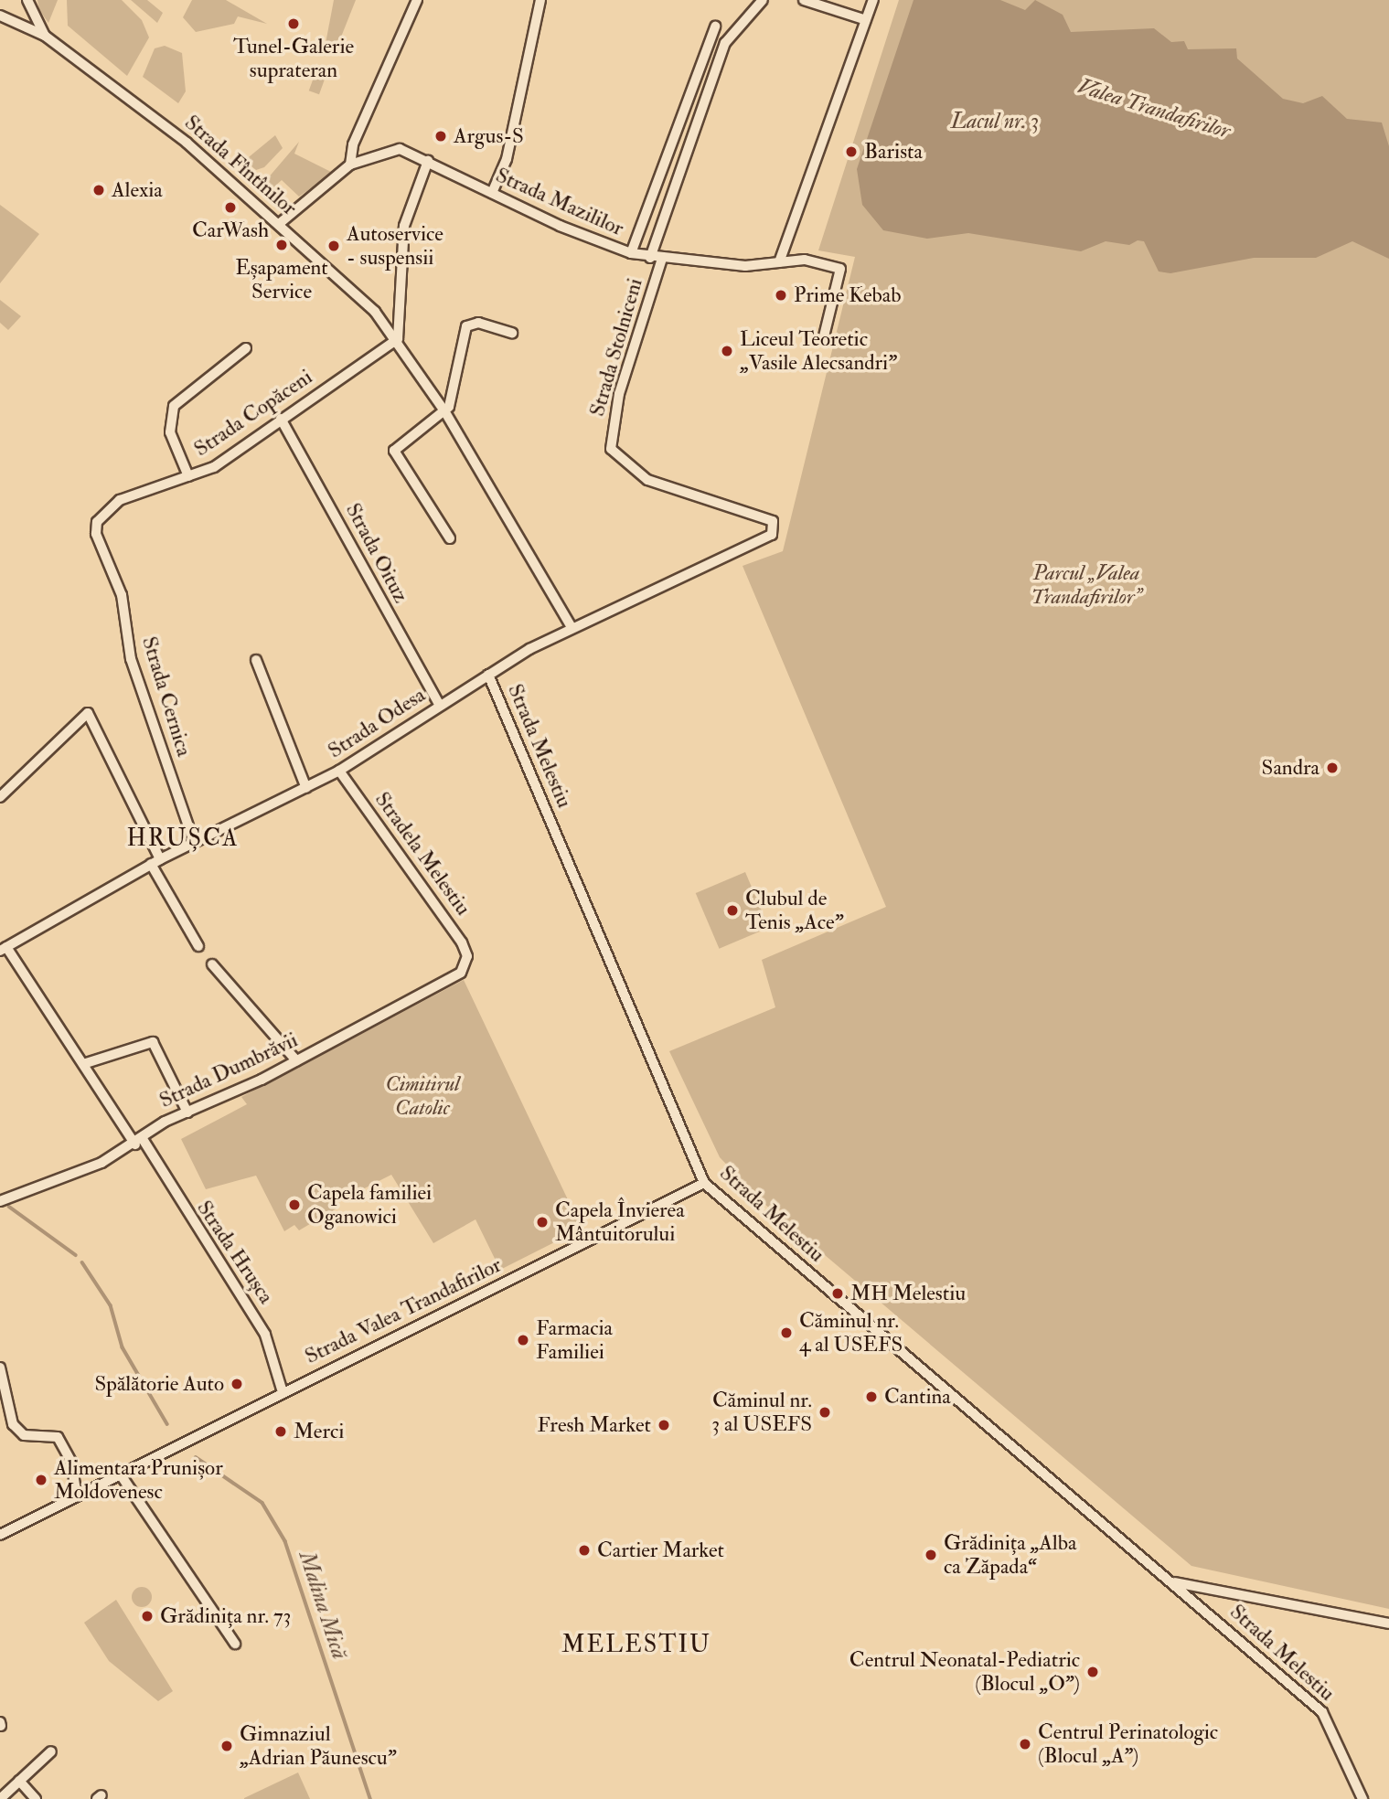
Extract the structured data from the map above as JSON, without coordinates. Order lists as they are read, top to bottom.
{
  "streets": {
    "street": [
      "Strada Fîntînilor",
      "Strada Mazililor",
      "Strada Stolniceni",
      "Strada Copăceni",
      "Strada Oituz",
      "Strada Cernica",
      "Strada Odesa",
      "Strada Melestiu",
      "Stradela Melestiu",
      "Strada Dumbrăvii",
      "Strada Hrușca",
      "Strada Valea Trandafirilor"
    ]
  },
  "crossings": [
    ["Strada Fîntînilor", "Strada Mazililor"],
    ["Strada Fîntînilor", "Strada Copăceni"],
    ["Strada Fîntînilor", "Strada Odesa"],
    ["Strada Mazililor", "Strada Stolniceni"],
    ["Strada Stolniceni", "Strada Odesa"],
    ["Strada Copăceni", "Strada Oituz"],
    ["Strada Copăceni", "Strada Cernica"],
    ["Strada Oituz", "Strada Odesa"],
    ["Strada Cernica", "Strada Odesa"],
    ["Strada Odesa", "Strada Melestiu"],
    ["Strada Odesa", "Stradela Melestiu"],
    ["Strada Odesa", "Strada Hrușca"],
    ["Strada Melestiu", "Strada Valea Trandafirilor"],
    ["Stradela Melestiu", "Strada Dumbrăvii"],
    ["Strada Dumbrăvii", "Strada Hrușca"],
    ["Strada Hrușca", "Strada Valea Trandafirilor"]
  ],
  "districts": ["HRUȘCA", "MELESTIU"],
  "water": ["Valea Trandafirilor", "Lacul nr. 3", "Malina Mică"],
  "parks": ["Parcul „Valea Trandafirilor”", "Cimitirul Catolic"],
  "places": [
    "Tunel-Galerie suprateran",
    "Argus-S",
    "Barista",
    "Alexia",
    "CarWash",
    "Eșapament Service",
    "Autoservice - suspensii",
    "Prime Kebab",
    "Liceul Teoretic „Vasile Alecsandri”",
    "Sandra",
    "Clubul de Tenis „Ace”",
    "Capela familiei Oganowici",
    "Capela Învierea Mântuitorului",
    "MH Melestiu",
    "Căminul nr. 4 al USEFS",
    "Farmacia Familiei",
    "Spălătorie Auto",
    "Cantina",
    "Căminul nr. 3 al USEFS",
    "Fresh Market",
    "Merci",
    "Alimentara Prunișor Moldovenesc",
    "Cartier Market",
    "Grădinița „Alba ca Zăpada“",
    "Grădinița nr. 73",
    "Centrul Neonatal-Pediatric (Blocul „O”)",
    "Centrul Perinatologic (Blocul „A”)",
    "Gimnaziul „Adrian Păunescu”"
  ]
}
